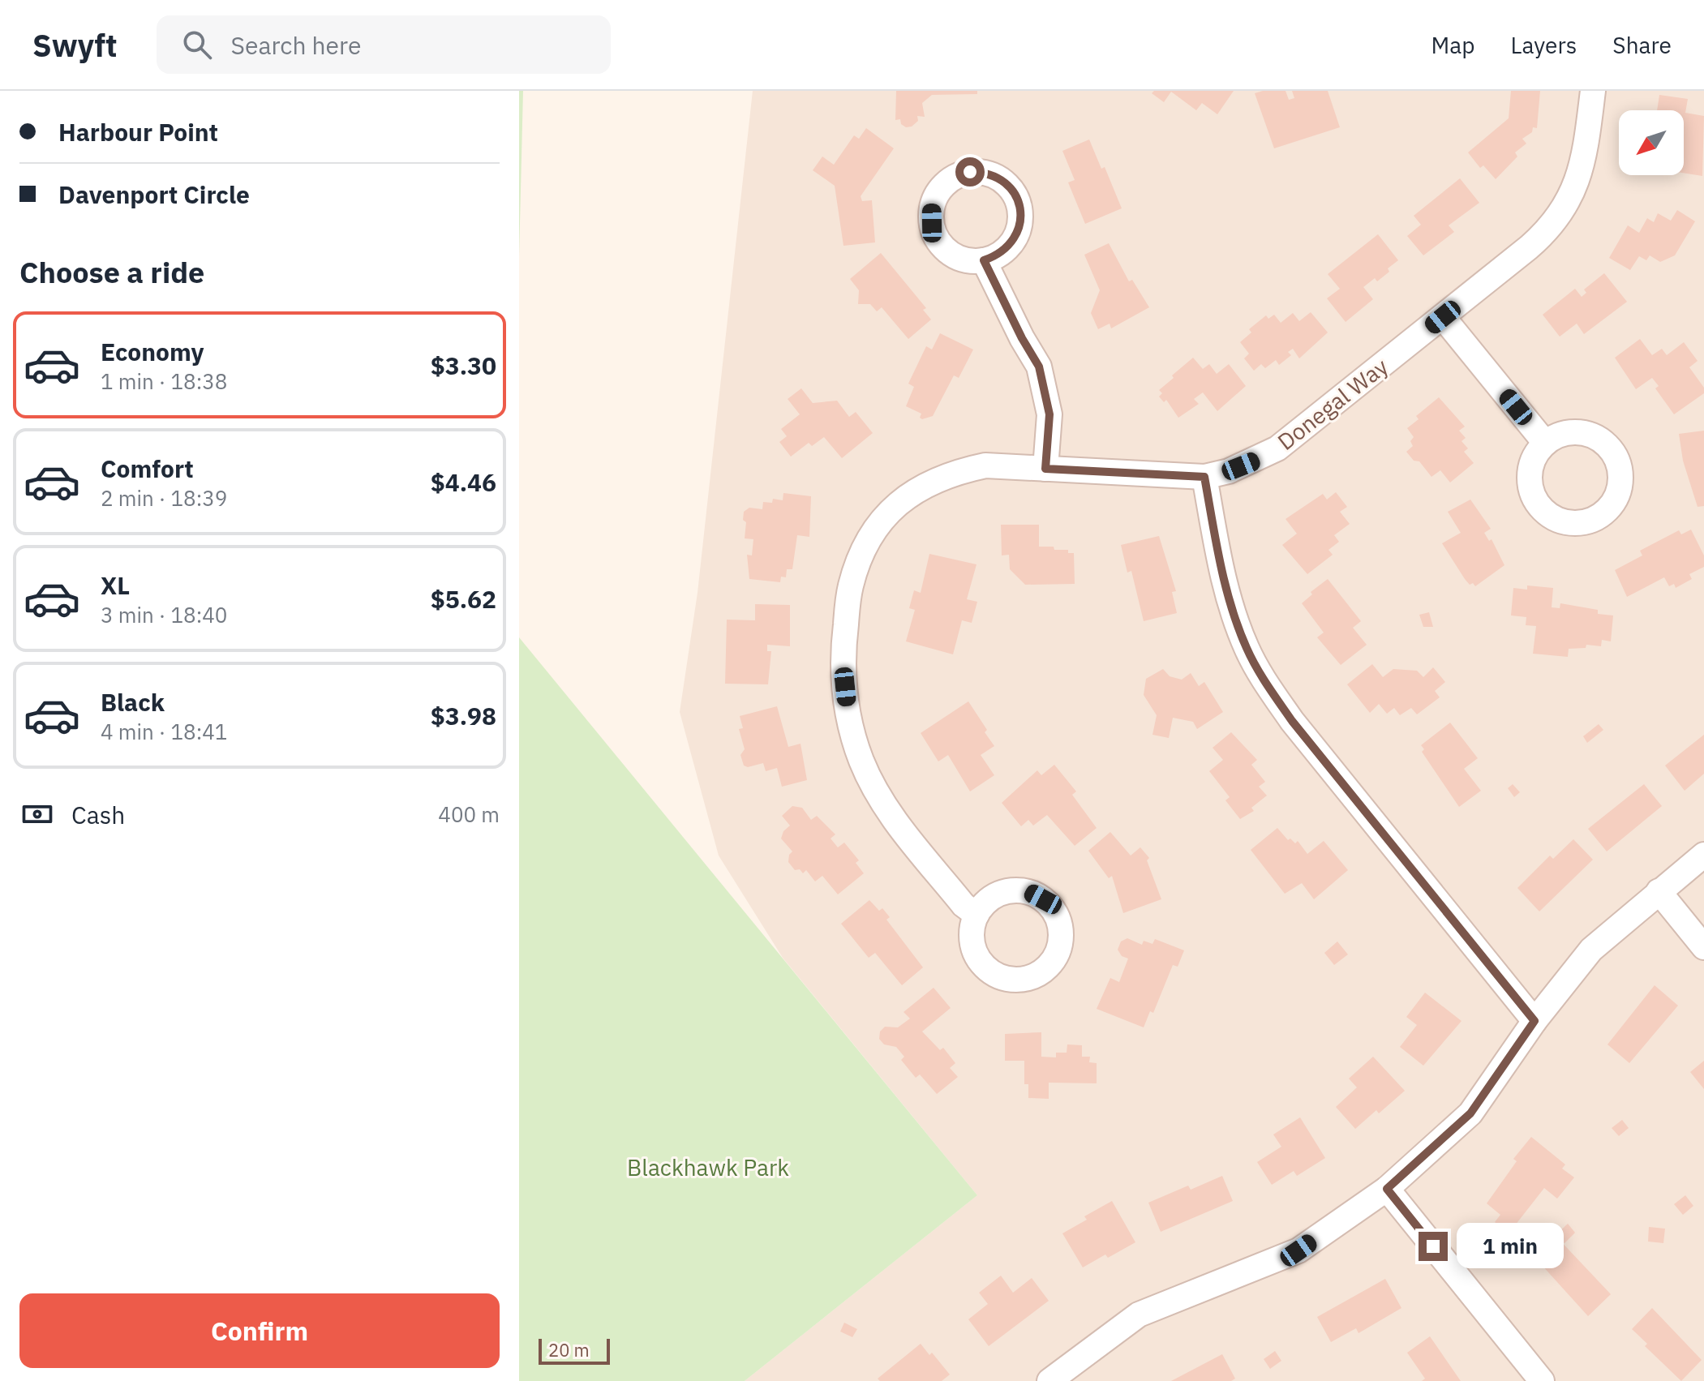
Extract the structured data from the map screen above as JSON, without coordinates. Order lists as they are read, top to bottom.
{
  "streets": {
    "street": ["Donegal Way"]
  },
  "parks": ["Blackhawk Park"],
  "scale_bar": "20 m",
  "north": "bottom left",
  "page": {
    "header": "Swyft",
    "search": "Search here",
    "nav": ["Map", "Layers", "Share"],
    "banner": ["Harbour Point", "Davenport Circle"],
    "heading": "Choose a ride",
    "list": [
      {
        "name": "Economy",
        "note": "1 min · 18:38",
        "value": "$3.30"
      },
      {
        "name": "Comfort",
        "note": "2 min · 18:39",
        "value": "$4.46"
      },
      {
        "name": "XL",
        "note": "3 min · 18:40",
        "value": "$5.62"
      },
      {
        "name": "Black",
        "note": "4 min · 18:41",
        "value": "$3.98"
      }
    ],
    "pay": ["Cash", "400 m"],
    "bubble": "1 min",
    "buttons": "Confirm",
    "scale": "20 m"
  }
}
